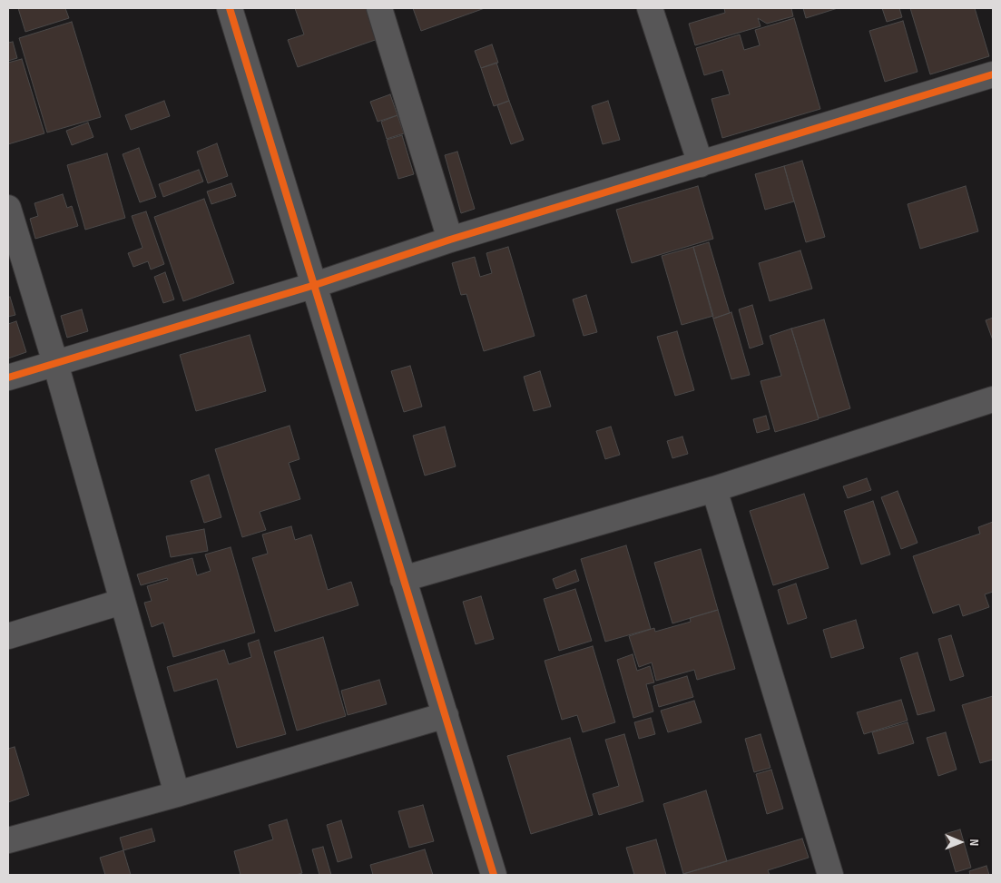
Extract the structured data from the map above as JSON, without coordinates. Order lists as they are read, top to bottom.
{
  "north": "right"
}
